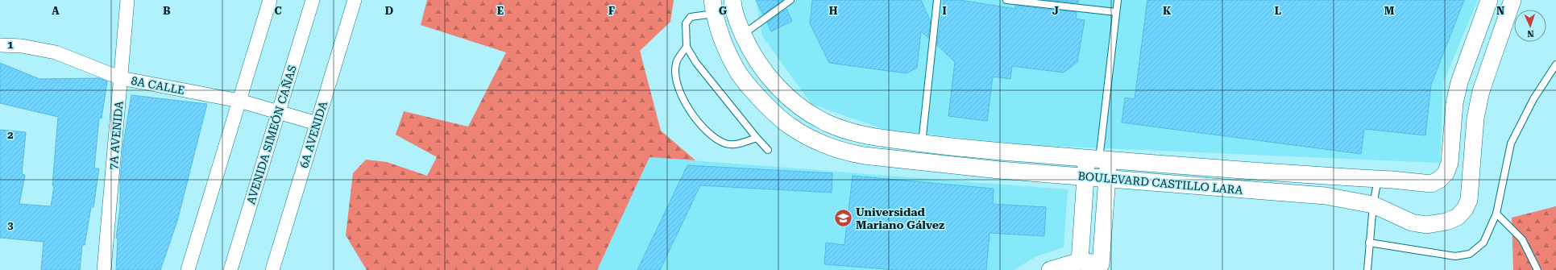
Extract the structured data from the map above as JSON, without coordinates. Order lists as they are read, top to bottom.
{
  "streets": {
    "street": [
      "8A CALLE",
      "AVENIDA SIMEÓN CAÑAS",
      "6A AVENIDA",
      "7A AVENIDA",
      "BOULEVARD CASTILLO LARA"
    ]
  },
  "crossings": [
    ["8A CALLE", "AVENIDA SIMEÓN CAÑAS"],
    ["8A CALLE", "6A AVENIDA"],
    ["8A CALLE", "7A AVENIDA"]
  ],
  "places": {
    "school or university": ["Universidad Mariano Gálvez"]
  },
  "north": "bottom",
  "grid": {
    "columns": [
      "A",
      "B",
      "C",
      "D",
      "E",
      "F",
      "G",
      "H",
      "I",
      "J",
      "K",
      "L",
      "M",
      "N"
    ],
    "rows": ["1", "2", "3"]
  }
}
